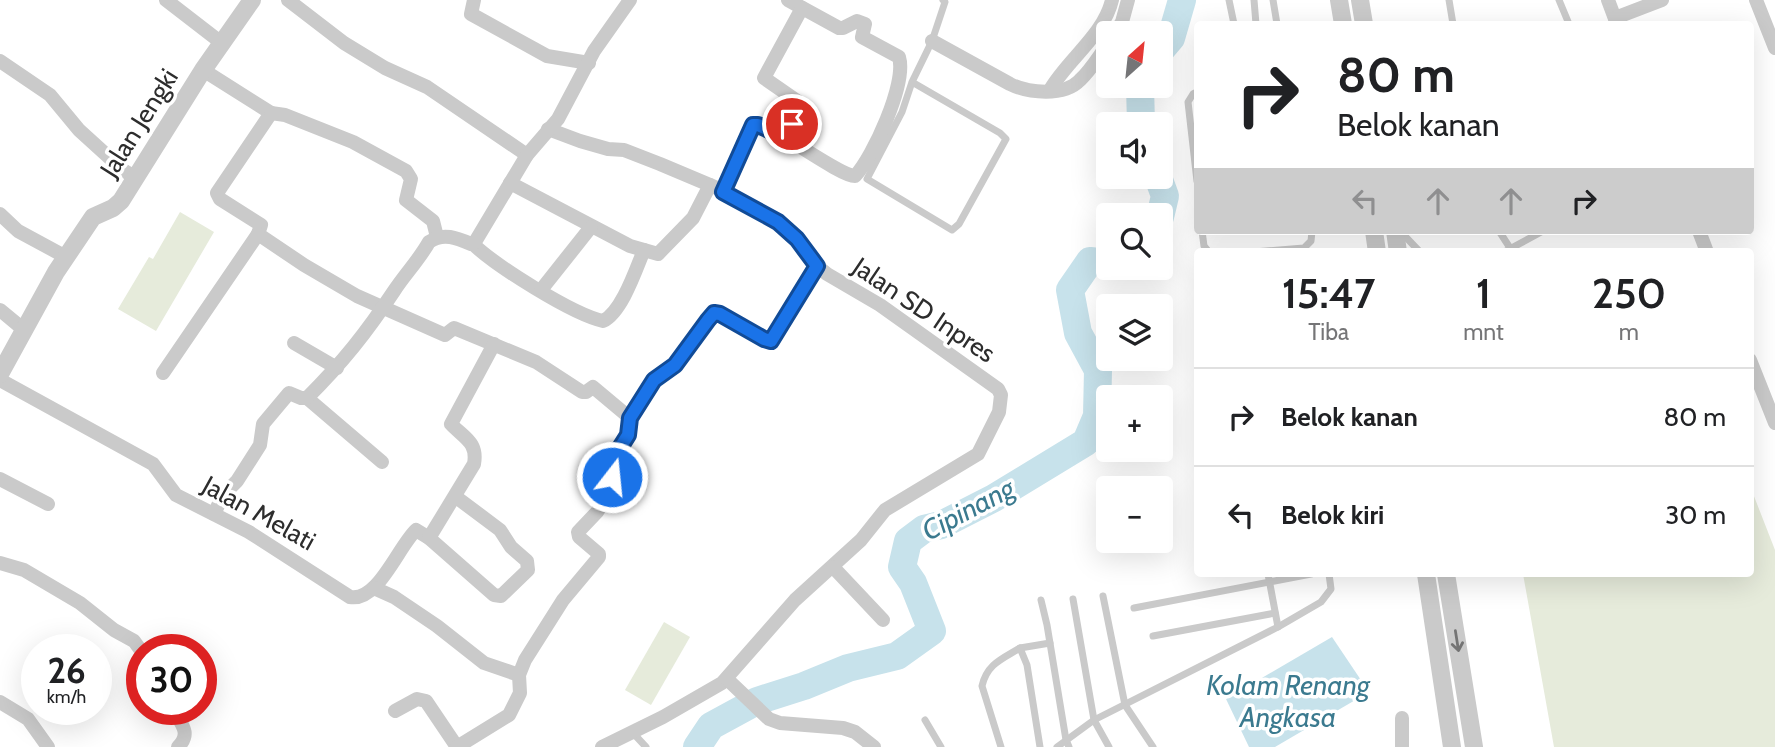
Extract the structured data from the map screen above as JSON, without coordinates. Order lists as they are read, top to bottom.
{
  "streets": {
    "street": ["Jalan Jengki", "Jalan SD Inpres", "Jalan Melati"]
  },
  "water": ["Cipinang", "Kolam Renang Angkasa"],
  "north": "top right",
  "page": {
    "map_buttons": ["+", "−"],
    "turn": ["80 m", "Belok kanan"],
    "eta": [
      "15:47",
      "Tiba",
      "1",
      "mnt",
      "250",
      "m"
    ],
    "list": [
      {
        "name": "Belok kanan",
        "value": "80 m"
      },
      {
        "name": "Belok kiri",
        "value": "30 m"
      }
    ],
    "speed": "26 km/h",
    "limit": "30"
  }
}
